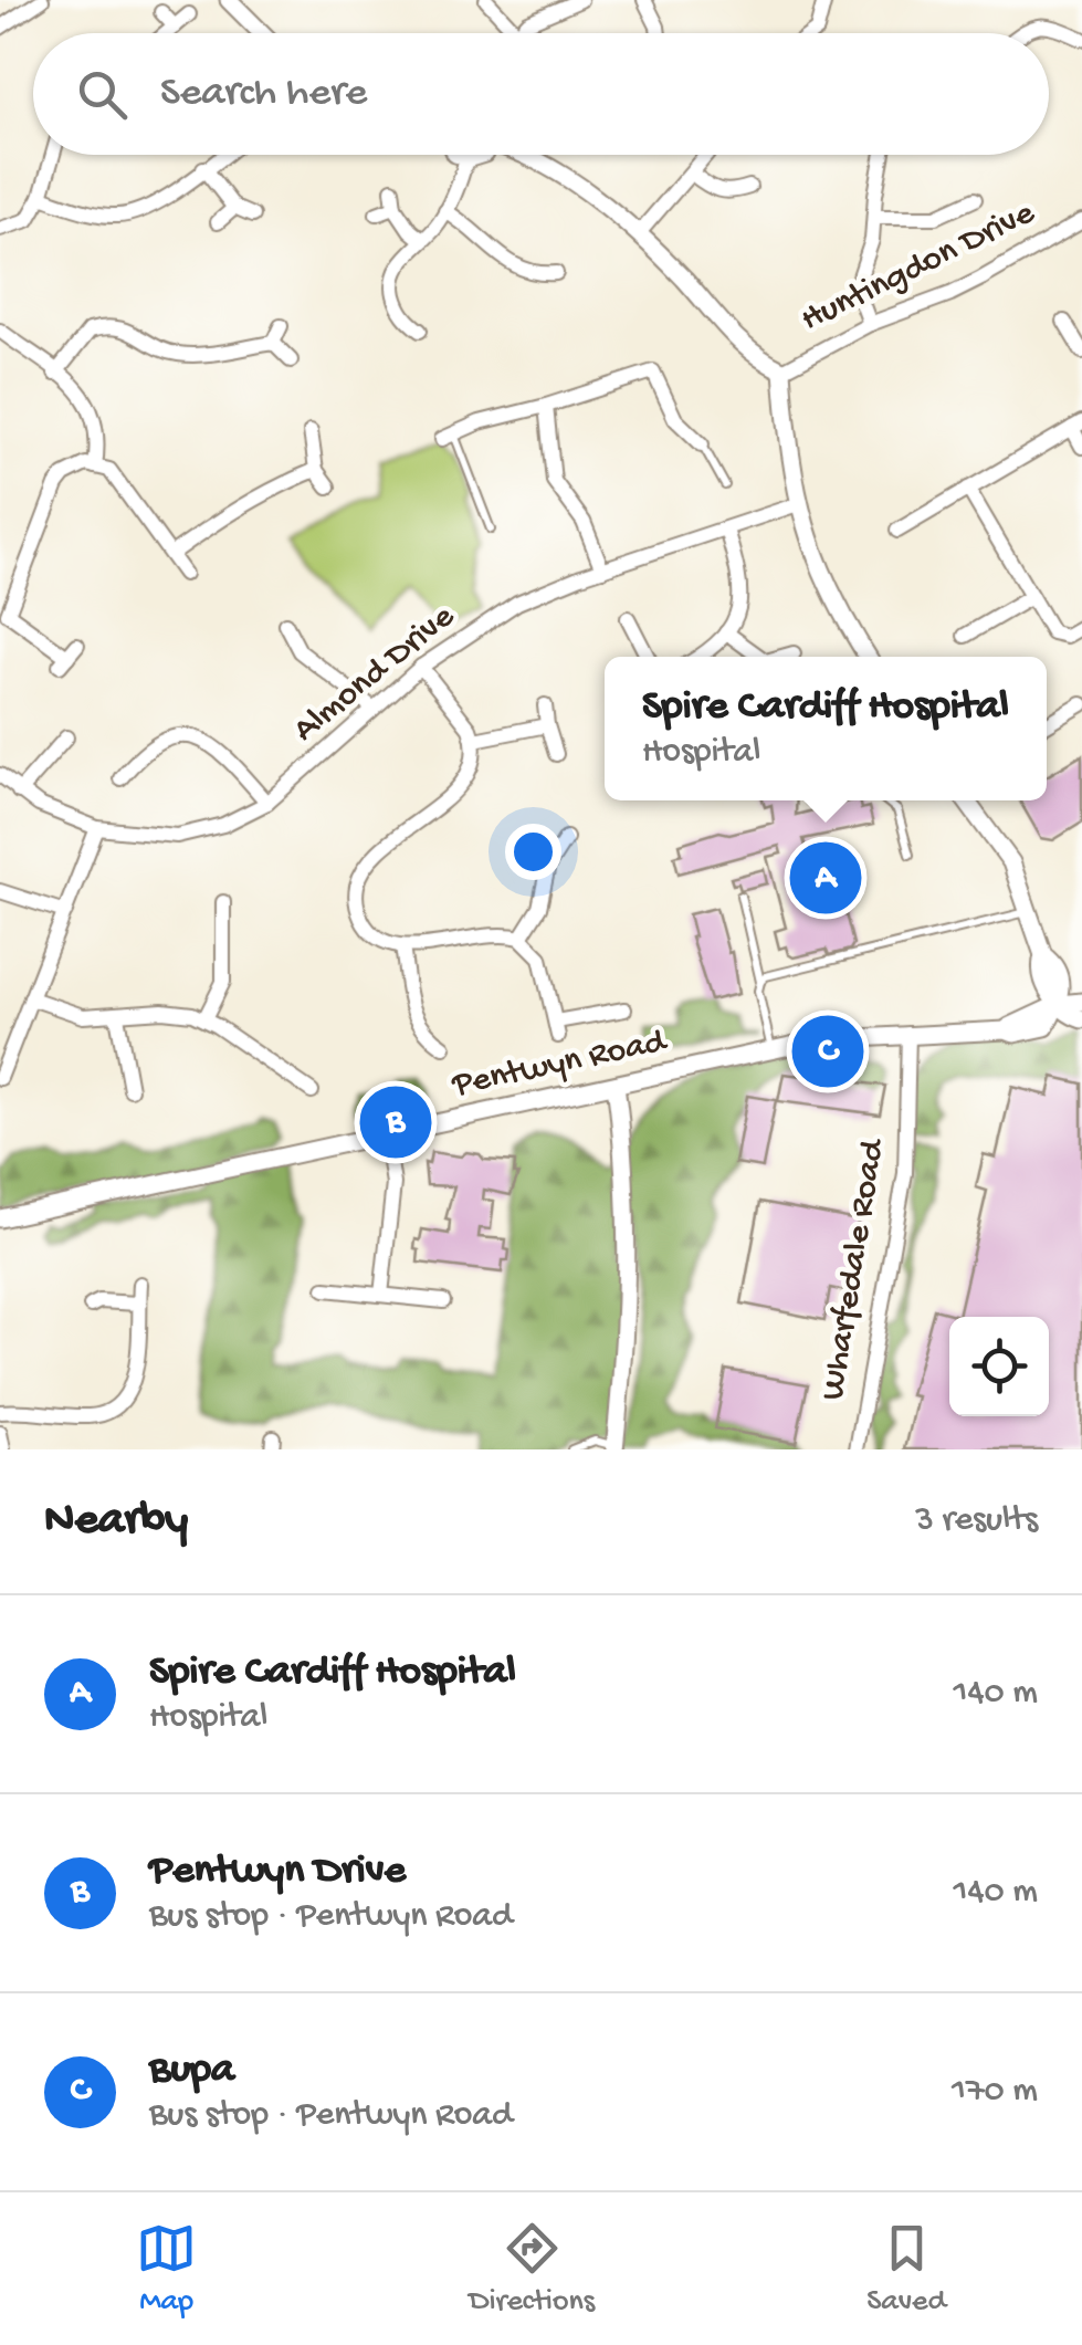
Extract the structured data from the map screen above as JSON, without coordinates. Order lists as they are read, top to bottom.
{
  "streets": {
    "street": [
      "Huntingdon Drive",
      "Almond Drive",
      "Pentwyn Road",
      "Wharfedale Road"
    ]
  },
  "crossings": [
    ["Pentwyn Road", "Wharfedale Road"]
  ],
  "page": {
    "search": "Search here",
    "popup": ["Spire Cardiff Hospital", "Hospital"],
    "pins": ["A", "C", "B"],
    "heading": ["Nearby", "3 results"],
    "list": [
      {
        "mark": "A",
        "name": "Spire Cardiff Hospital",
        "note": "Hospital",
        "value": "140 m"
      },
      {
        "mark": "B",
        "name": "Pentwyn Drive",
        "note": "Bus stop · Pentwyn Road",
        "value": "140 m"
      },
      {
        "mark": "C",
        "name": "Bupa",
        "note": "Bus stop · Pentwyn Road",
        "value": "170 m"
      }
    ],
    "nav": ["Map", "Directions", "Saved"]
  }
}
